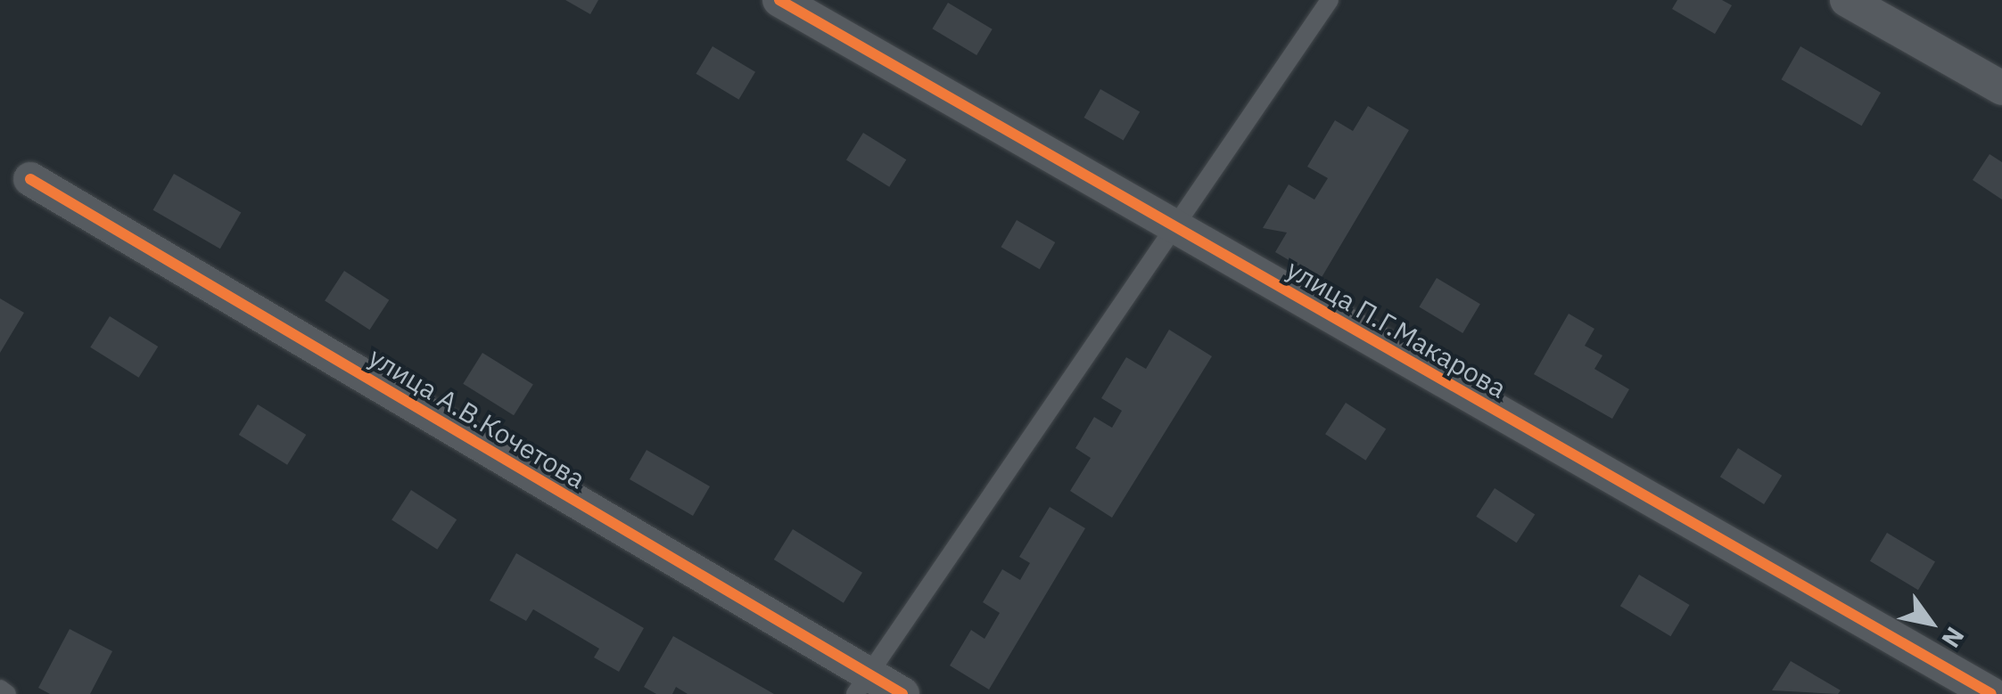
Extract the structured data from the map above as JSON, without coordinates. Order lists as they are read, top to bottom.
{
  "streets": {
    "street": ["улица П.Г.Макарова", "улица А.В.Кочетова"]
  },
  "north": "bottom right"
}
